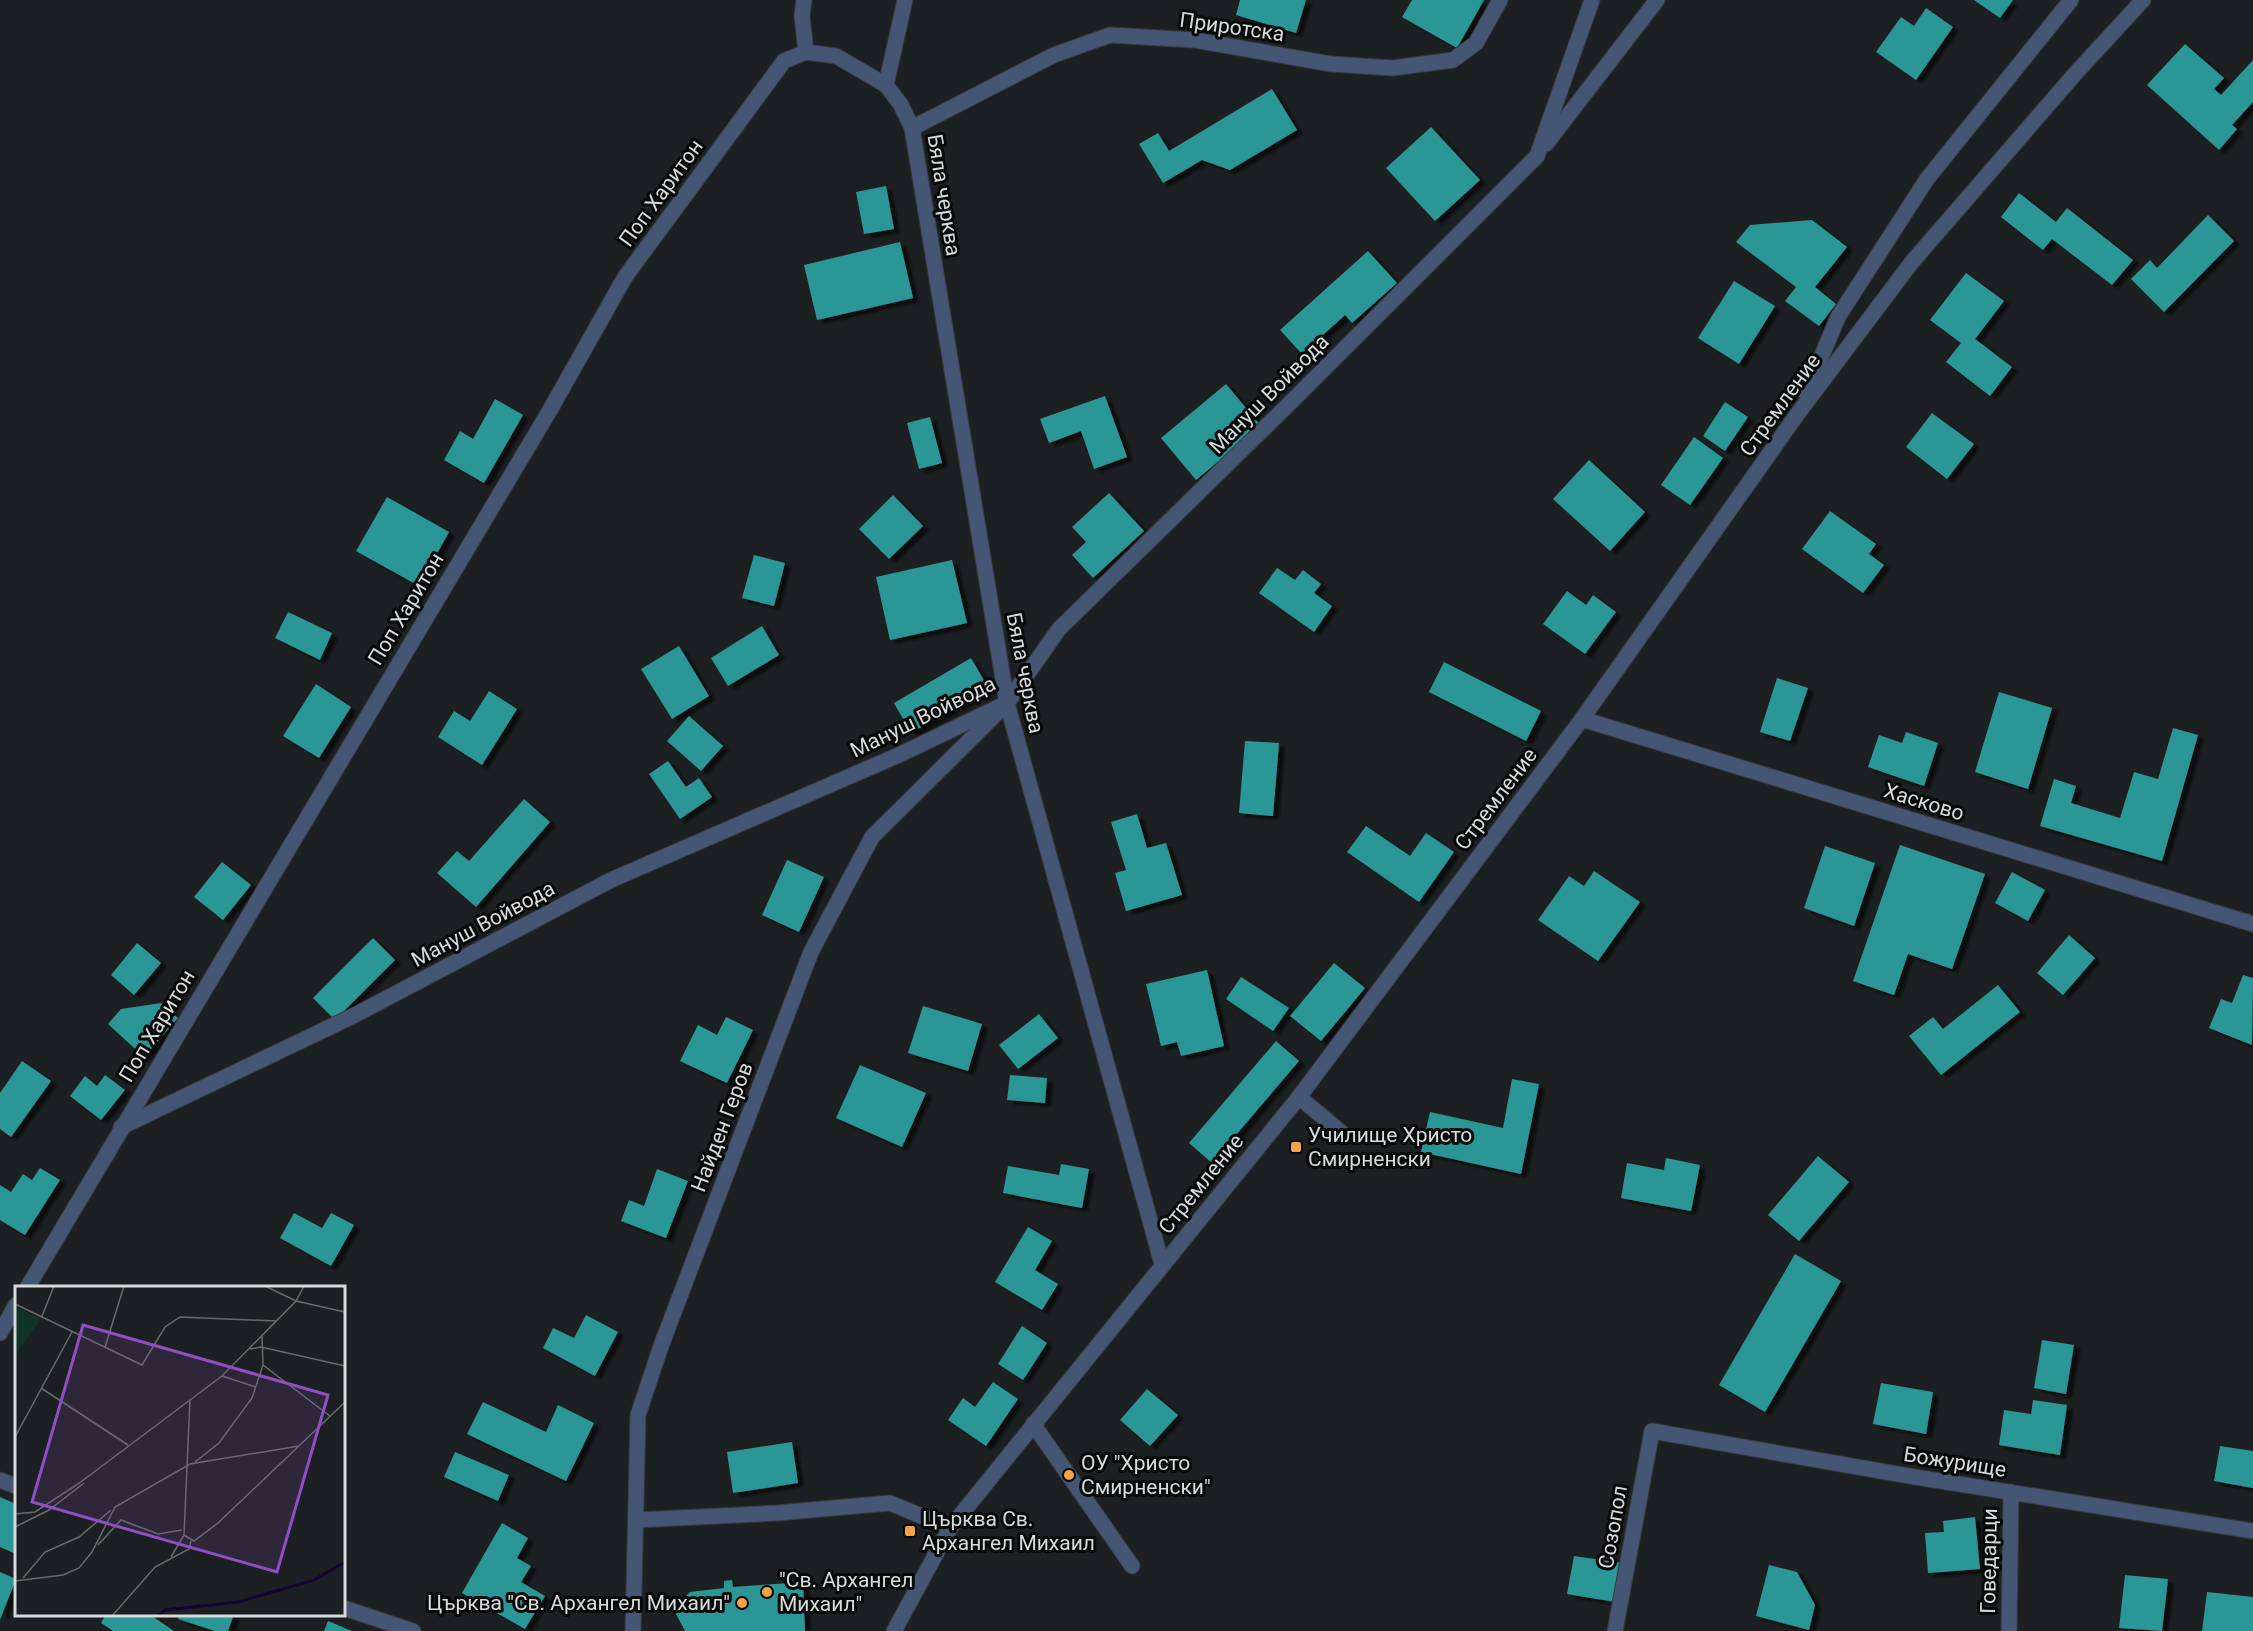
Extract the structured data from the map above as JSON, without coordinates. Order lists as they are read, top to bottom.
{
  "streets": {
    "street": [
      "Приротска",
      "Поп Харитон",
      "Бяла черква",
      "Мануш Войвода",
      "Стремление",
      "Хасково",
      "Найден Геров",
      "Божурище",
      "Созопол",
      "Говедарци"
    ]
  },
  "crossings": [
    ["Приротска", "Бяла черква"],
    ["Поп Харитон", "Мануш Войвода"],
    ["Бяла черква", "Мануш Войвода"],
    ["Бяла черква", "Стремление"],
    ["Бяла черква", "Найден Геров"],
    ["Мануш Войвода", "Найден Геров"],
    ["Стремление", "Хасково"],
    ["Божурище", "Созопол"],
    ["Божурище", "Говедарци"]
  ],
  "places": {
    "transit": ["Училище Христо Смирненски", "Църква Св. Архангел Михаил"],
    "other": ["ОУ \"Христо Смирненски\"", "\"Св. Архангел Михаил\"", "Църква \"Св. Архангел Михаил\""]
  }
}
